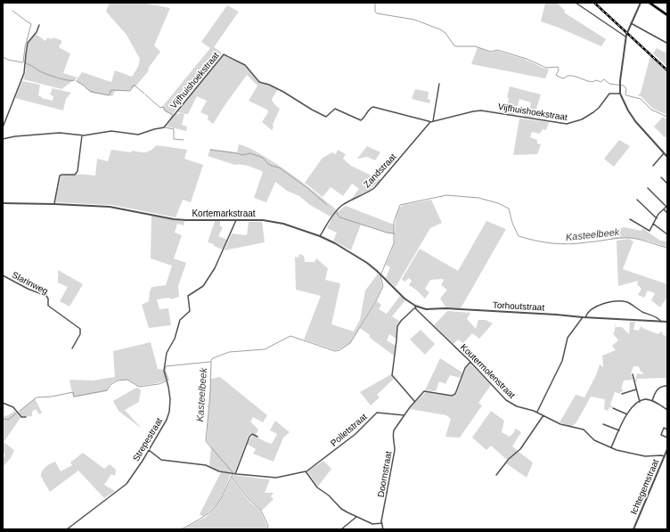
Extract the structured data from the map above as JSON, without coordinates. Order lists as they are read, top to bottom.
{
  "streets": {
    "street": [
      "Vijfhuishoekstraat",
      "Zandstraat",
      "Kortemarkstraat",
      "Slarinweg",
      "Torhoutstraat",
      "Koutermolenstraat",
      "Polletstraat",
      "Strepestraat",
      "Doornstraat",
      "Ichtegemstraat"
    ]
  },
  "crossings": [
    ["Vijfhuishoekstraat", "Zandstraat"],
    ["Zandstraat", "Kortemarkstraat"],
    ["Kortemarkstraat", "Torhoutstraat"],
    ["Kortemarkstraat", "Strepestraat"],
    ["Torhoutstraat", "Koutermolenstraat"],
    ["Koutermolenstraat", "Doornstraat"],
    ["Koutermolenstraat", "Ichtegemstraat"],
    ["Polletstraat", "Strepestraat"],
    ["Polletstraat", "Doornstraat"]
  ],
  "water": ["Kasteelbeek"]
}
